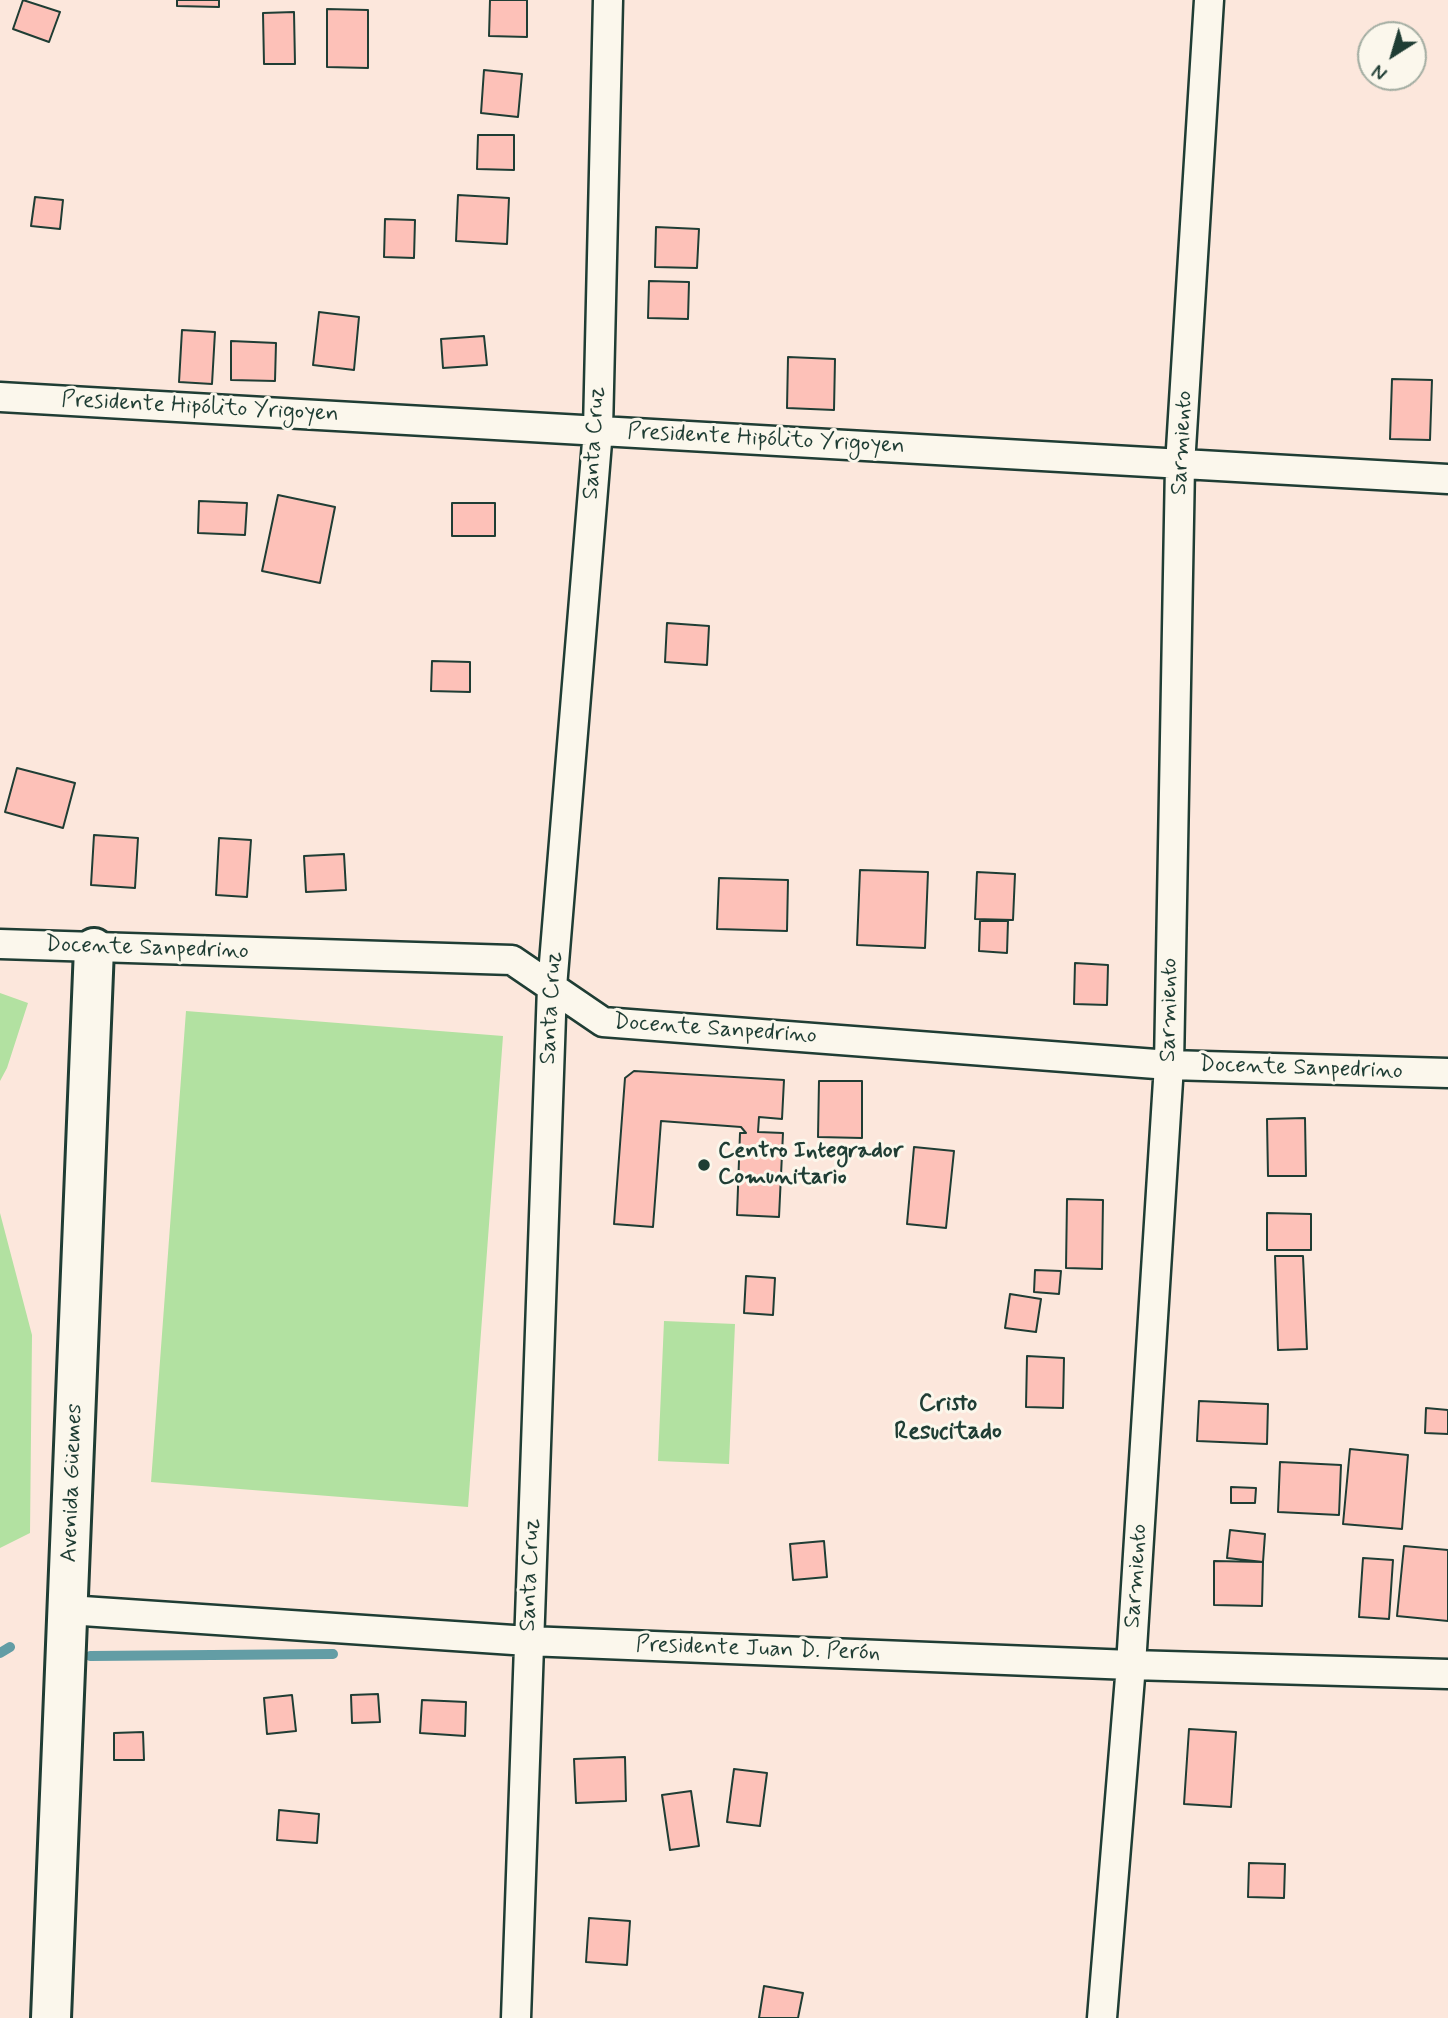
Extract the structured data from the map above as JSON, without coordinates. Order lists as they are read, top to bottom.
{
  "streets": {
    "main road": ["Avenida Güemes"],
    "street": [
      "Presidente Hipólito Yrigoyen",
      "Santa Cruz",
      "Sarmiento",
      "Docente Sanpedrino",
      "Presidente Juan D. Perón"
    ]
  },
  "crossings": [
    ["Presidente Hipólito Yrigoyen", "Santa Cruz"],
    ["Presidente Hipólito Yrigoyen", "Sarmiento"],
    ["Santa Cruz", "Docente Sanpedrino"],
    ["Santa Cruz", "Presidente Juan D. Perón"],
    ["Sarmiento", "Docente Sanpedrino"],
    ["Sarmiento", "Presidente Juan D. Perón"],
    ["Docente Sanpedrino", "Avenida Güemes"],
    ["Avenida Güemes", "Presidente Juan D. Perón"]
  ],
  "districts": ["Cristo Resucitado"],
  "places": ["Centro Integrador Comunitario"],
  "north": "bottom left"
}
